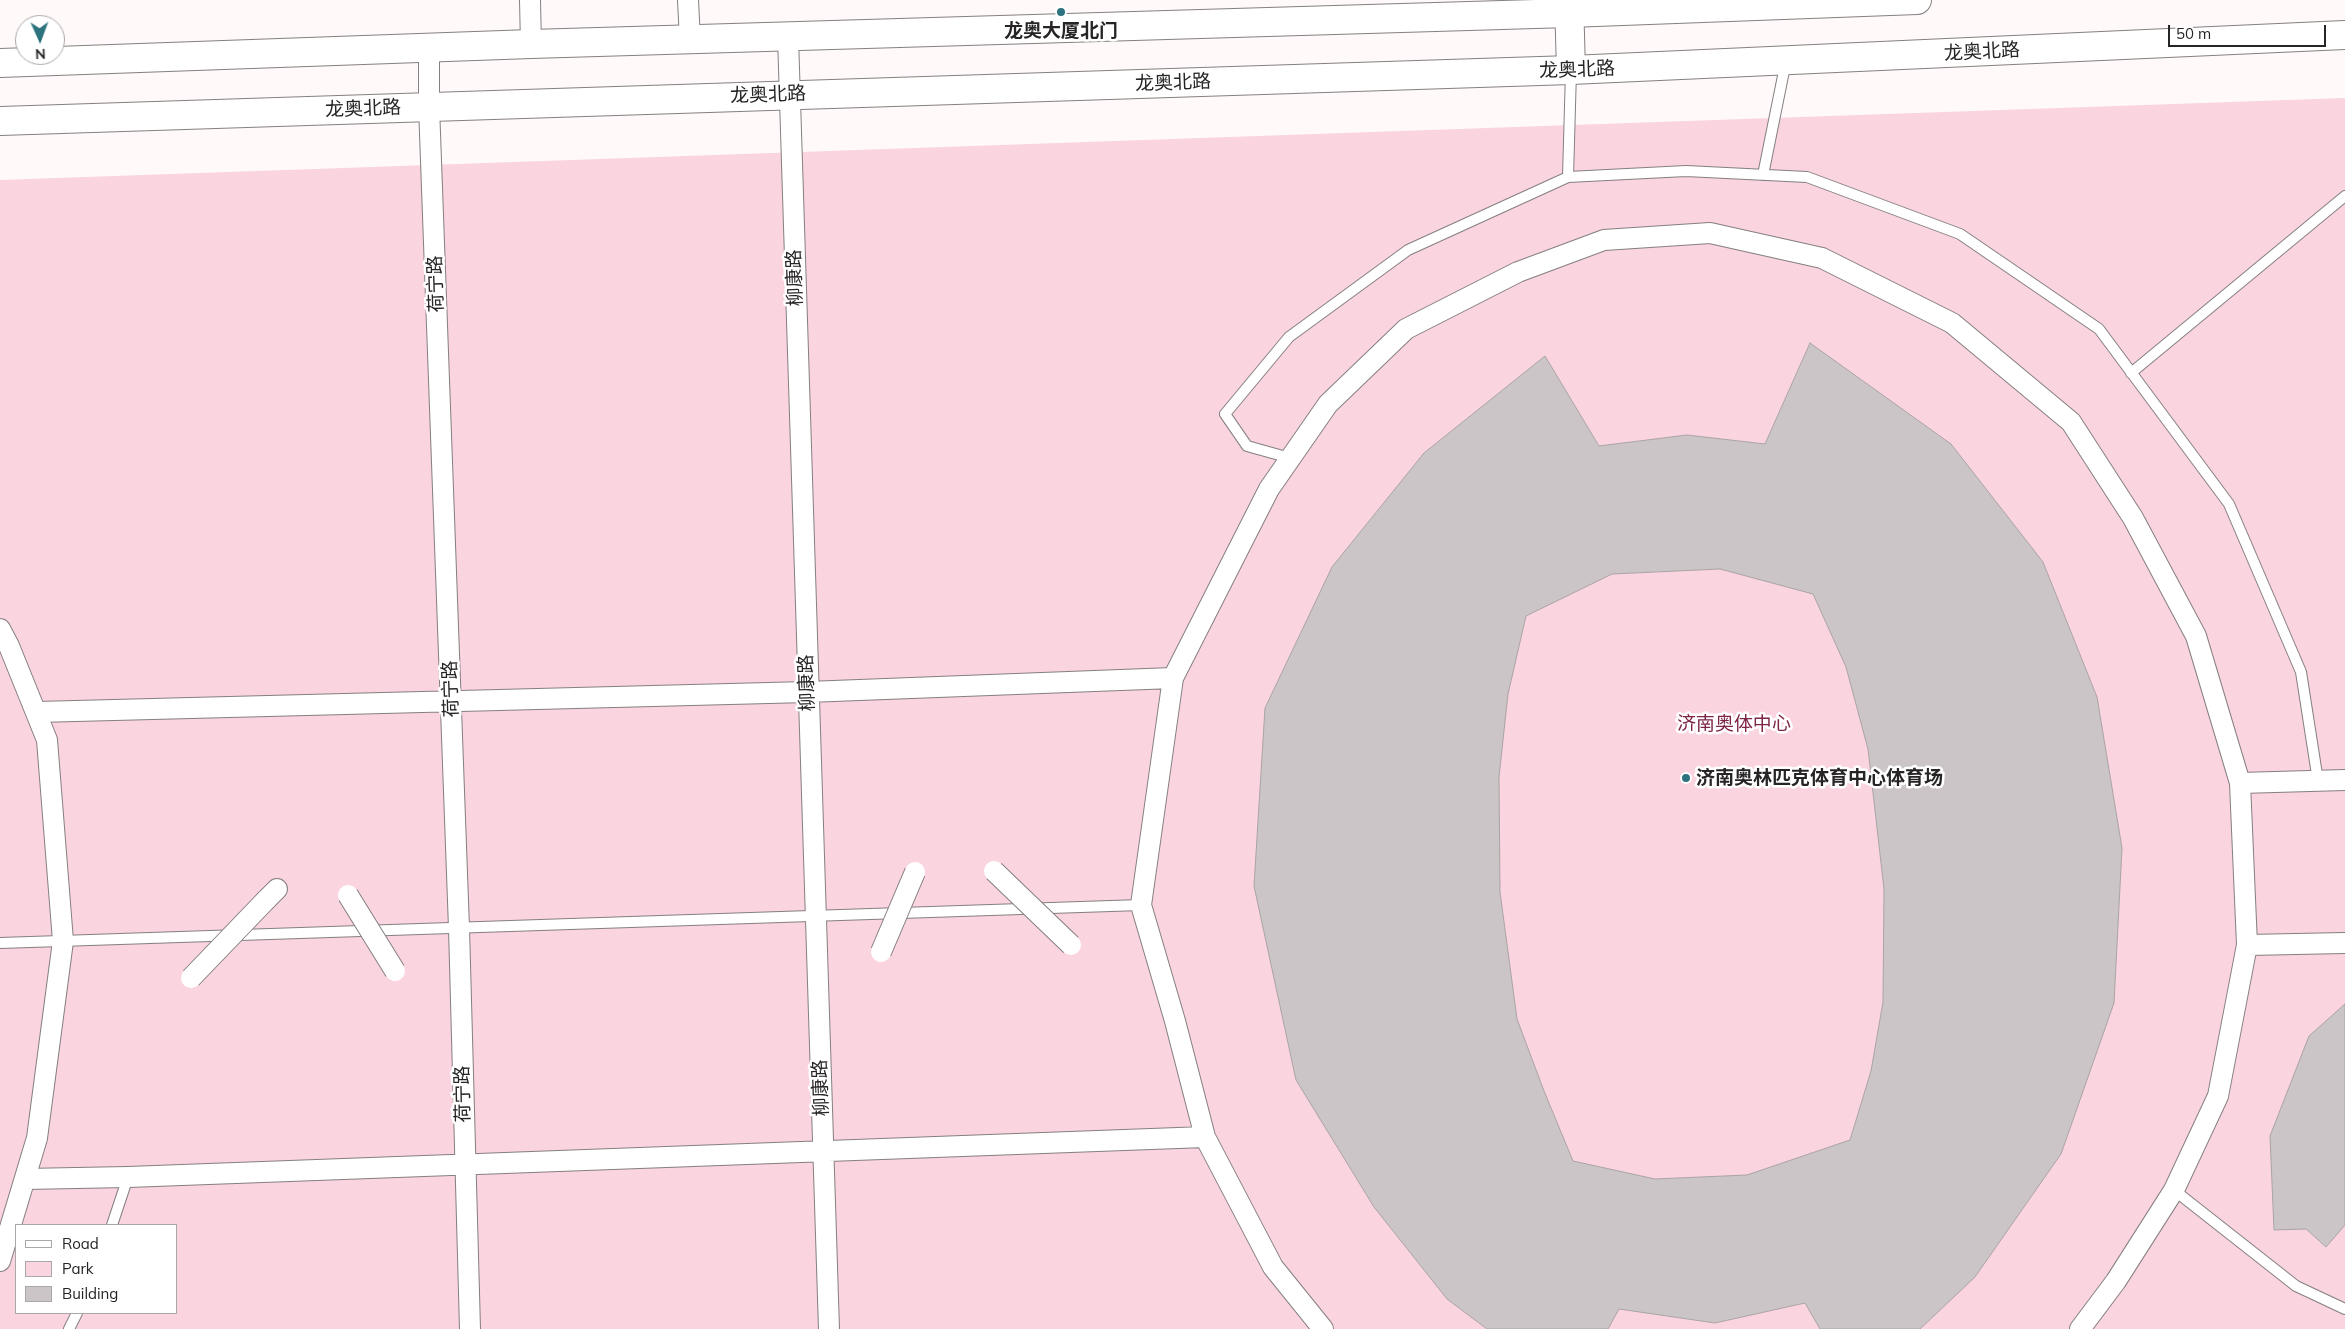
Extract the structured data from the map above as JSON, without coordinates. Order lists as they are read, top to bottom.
{
  "streets": {
    "main road": ["龙奥北路"],
    "street": ["柳康路", "荷宁路"]
  },
  "crossings": [
    ["龙奥北路", "柳康路"],
    ["龙奥北路", "荷宁路"]
  ],
  "parks": ["济南奥体中心"],
  "places": ["龙奥大厦北门", "济南奥林匹克体育中心体育场"],
  "legend": ["Road", "Park", "Building"],
  "scale_bar": "50 m",
  "north": "bottom"
}
